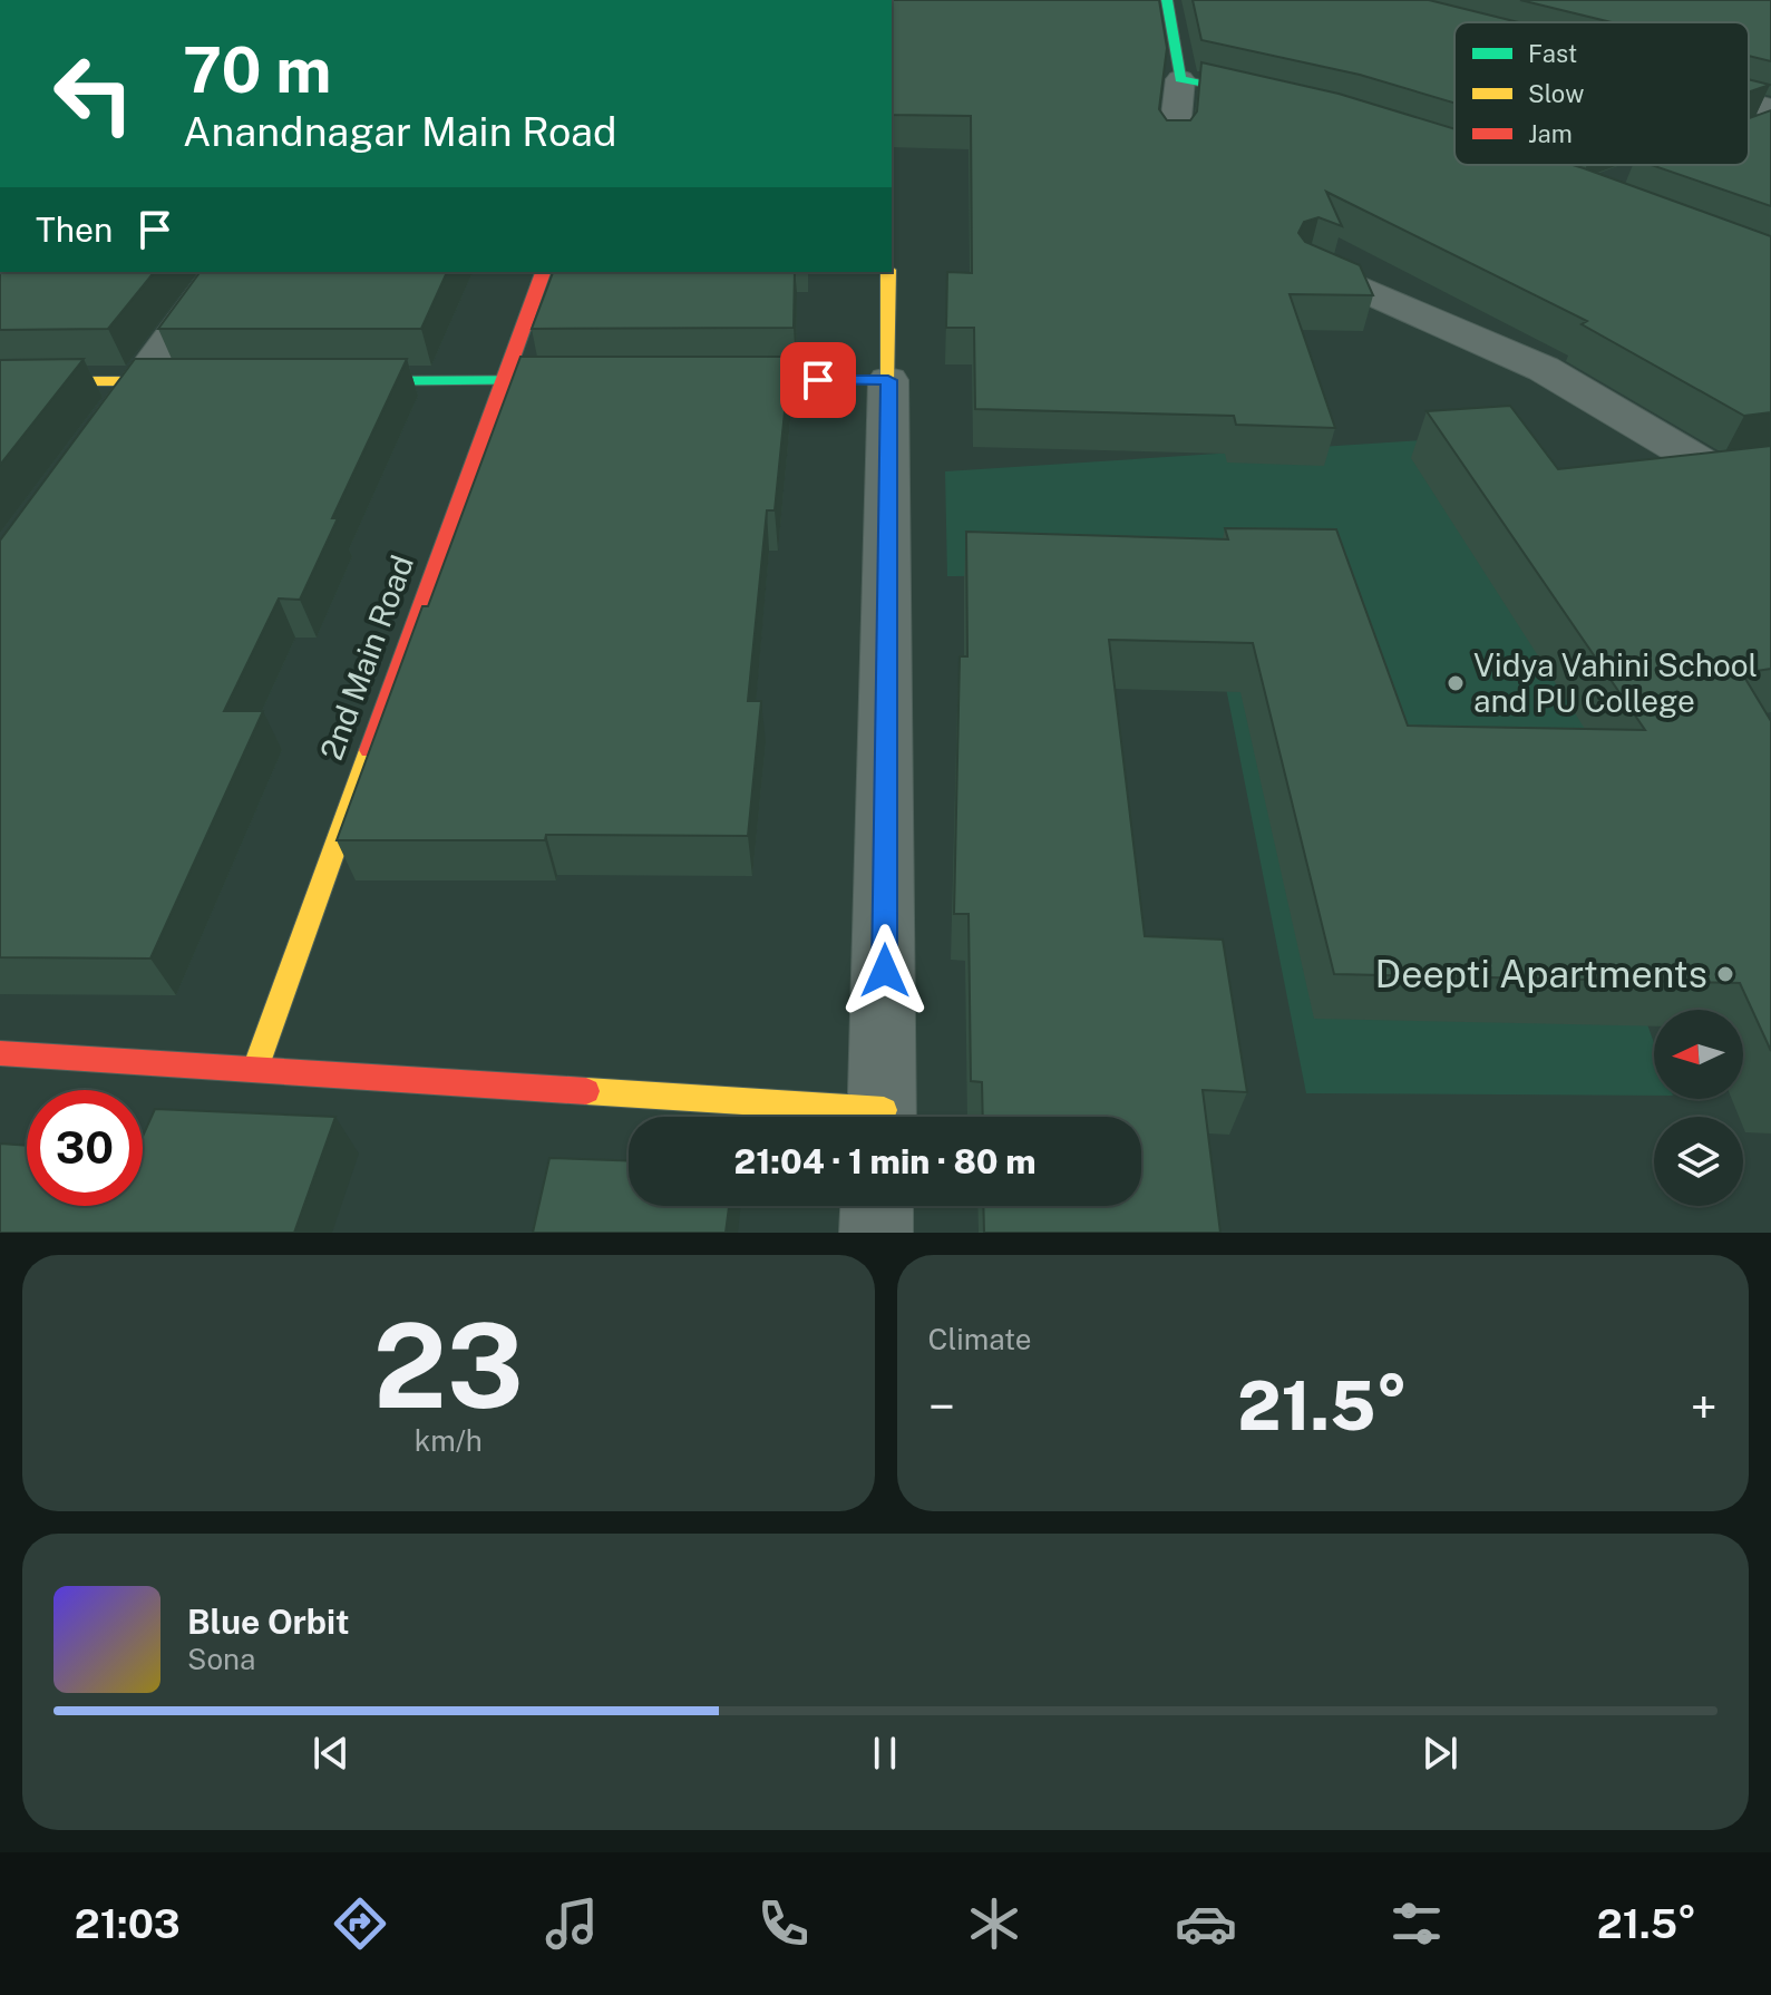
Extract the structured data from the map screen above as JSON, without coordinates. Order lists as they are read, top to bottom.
{
  "streets": {
    "street": ["2nd Main Road"]
  },
  "places": ["Vidya Vahini School and PU College", "Deepti Apartments"],
  "legend": ["Fast", "Slow", "Jam"],
  "north": "left",
  "page": {
    "turn": ["70 m", "Anandnagar Main Road"],
    "then": "Then",
    "limit": "30",
    "trip": "21:04 · 1 min · 80 m",
    "tile": [
      ["23", "km/h"],
      "Climate"
    ],
    "heat": ["−", "21.5°", "+"],
    "song": ["Blue Orbit", "Sona"],
    "tabs": ["21:03", "21.5°"]
  }
}
